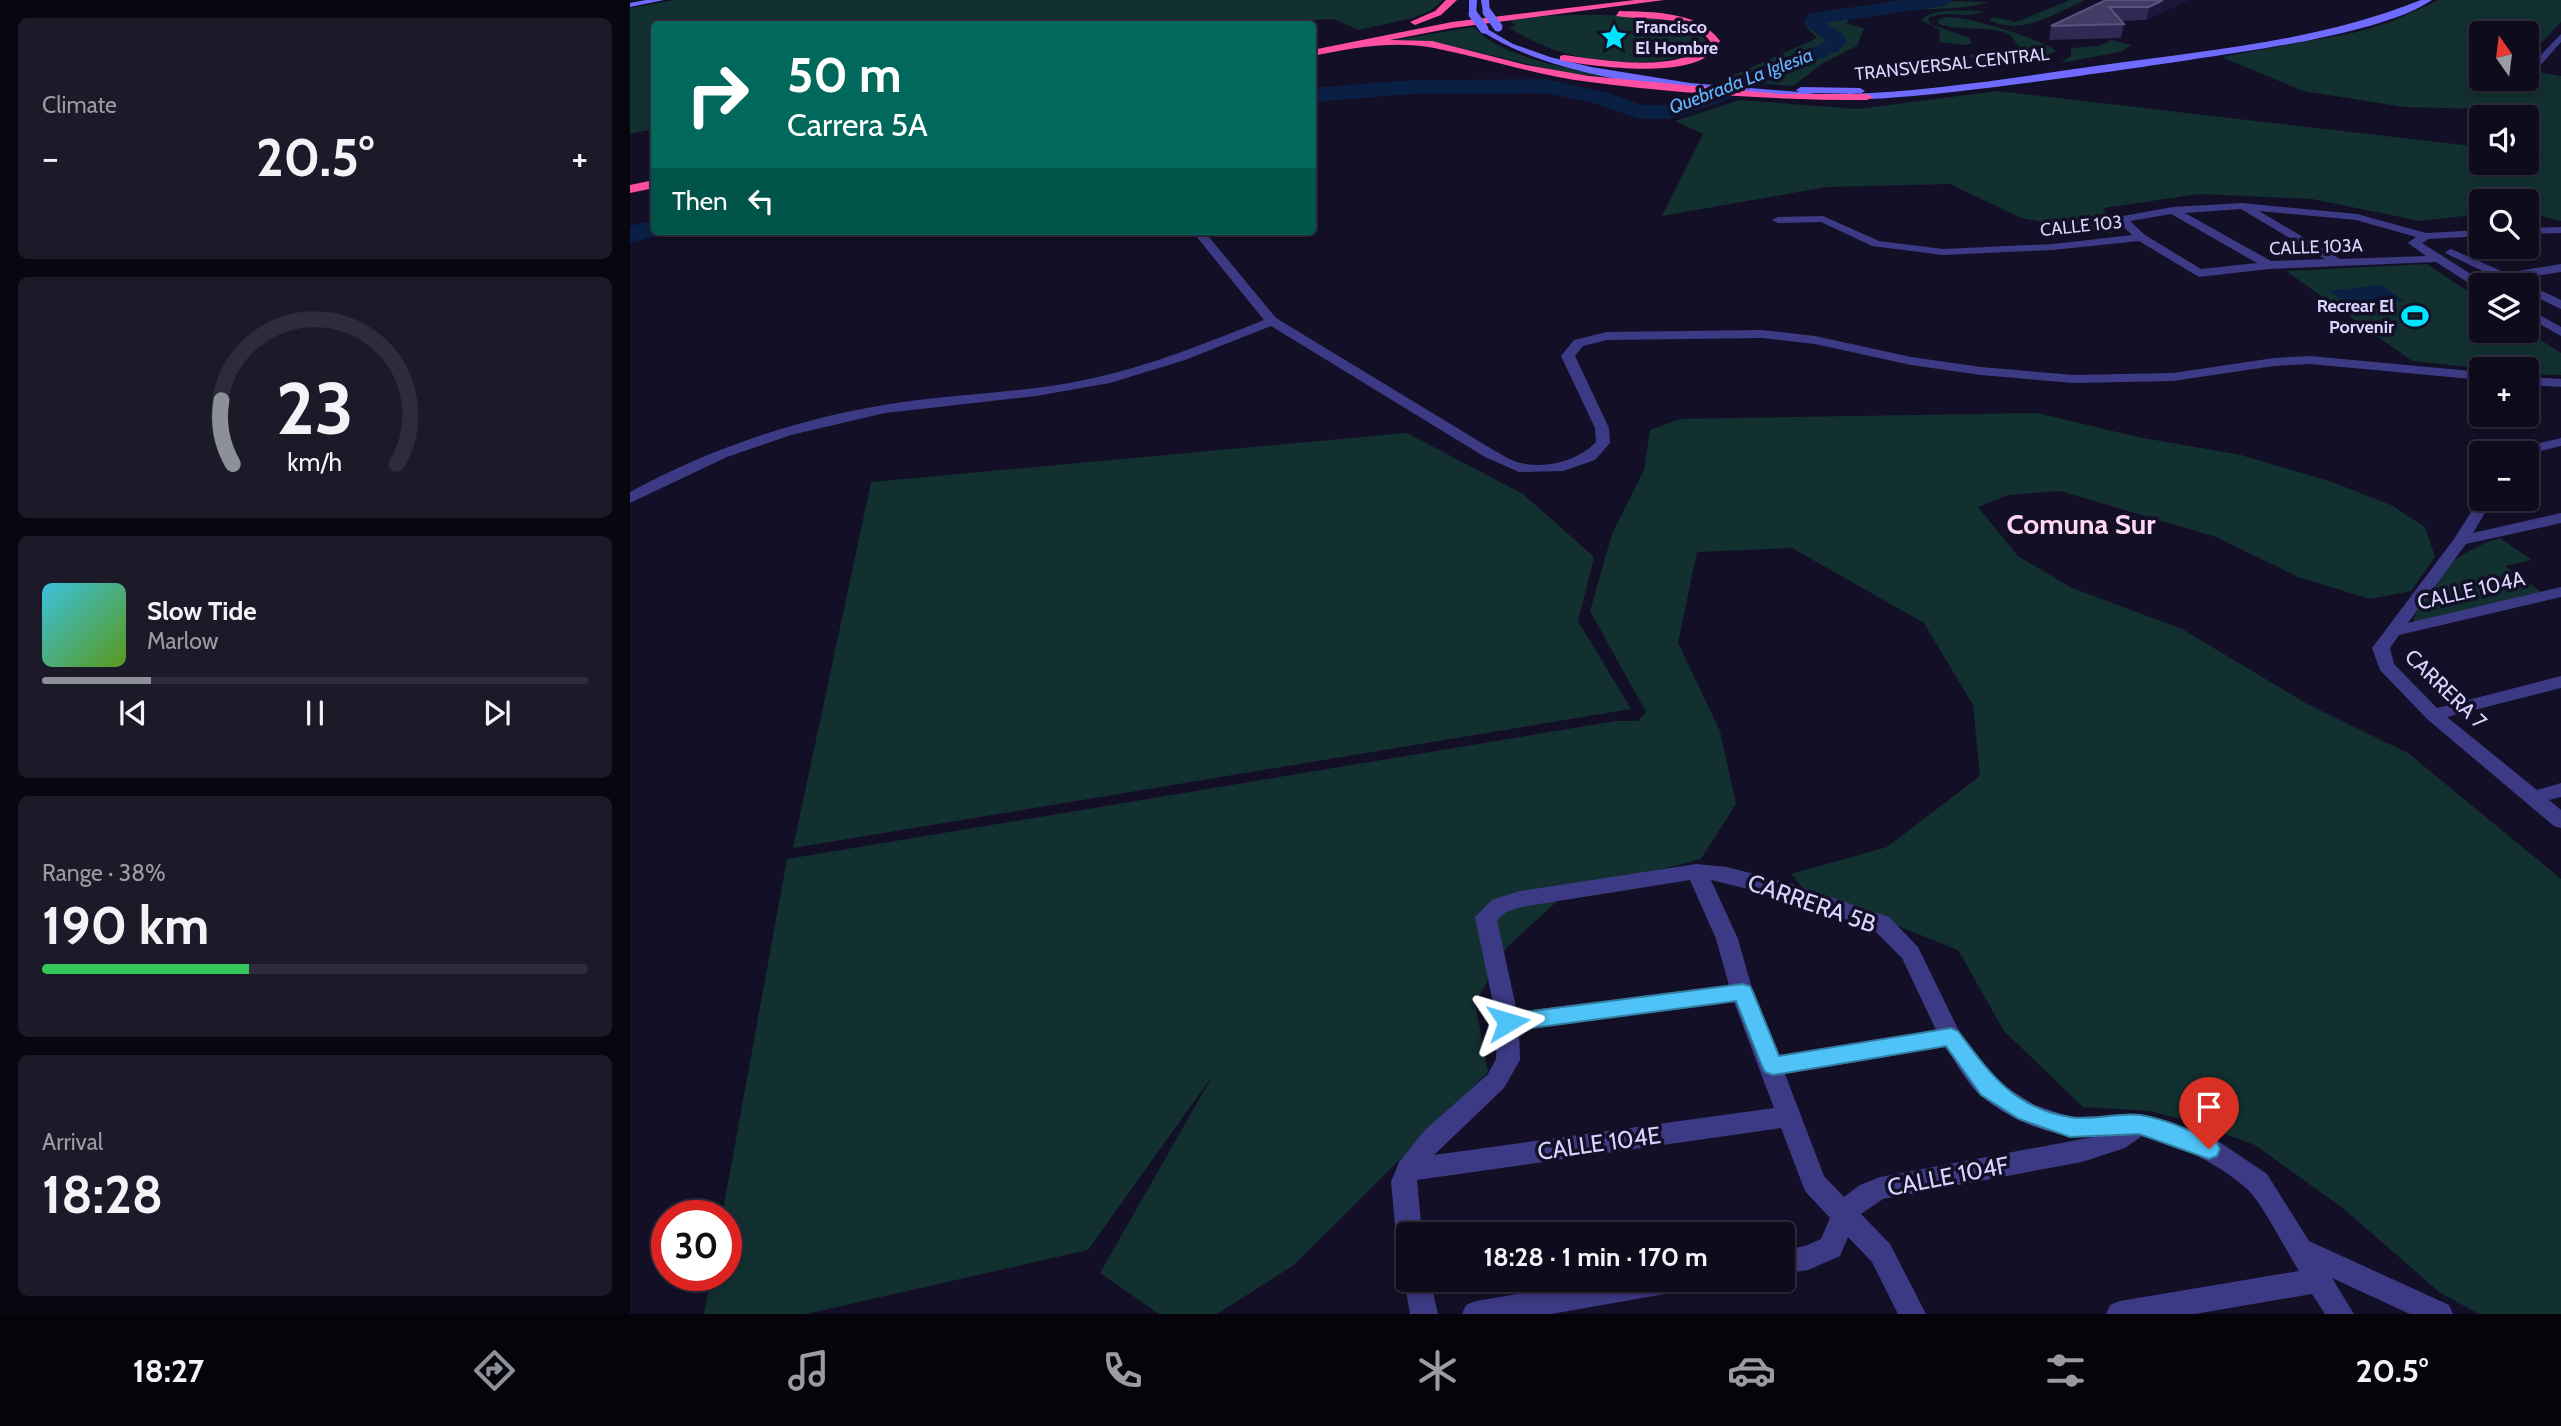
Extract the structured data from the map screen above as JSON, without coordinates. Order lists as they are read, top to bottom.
{
  "streets": {
    "main road": ["TRANSVERSAL CENTRAL"],
    "street": [
      "CALLE 103",
      "CALLE 103A",
      "CALLE 104A",
      "CARRERA 7",
      "CARRERA 5B",
      "CALLE 104E",
      "CALLE 104F"
    ]
  },
  "crossings": [
    ["CALLE 103", "CALLE 103A"],
    ["CALLE 104A", "CARRERA 7"],
    ["CARRERA 5B", "CALLE 104F"]
  ],
  "districts": ["Comuna Sur"],
  "water": ["Quebrada La Iglesia"],
  "places": {
    "place": ["Francisco El Hombre"],
    "sports": ["Recrear El Porvenir"]
  },
  "north": "top",
  "page": {
    "tile": [
      "Climate",
      ["Range · 38%", "190 km"],
      ["Arrival", "18:28"]
    ],
    "map_buttons": ["+", "−"],
    "turn": ["50 m", "Carrera 5A"],
    "heat": ["−", "20.5°", "+"],
    "then": "Then",
    "song": ["Slow Tide", "Marlow"],
    "limit": "30",
    "trip": "18:28 · 1 min · 170 m",
    "tabs": ["18:27", "20.5°"],
    "gauge": ["23", "km/h"]
  }
}
